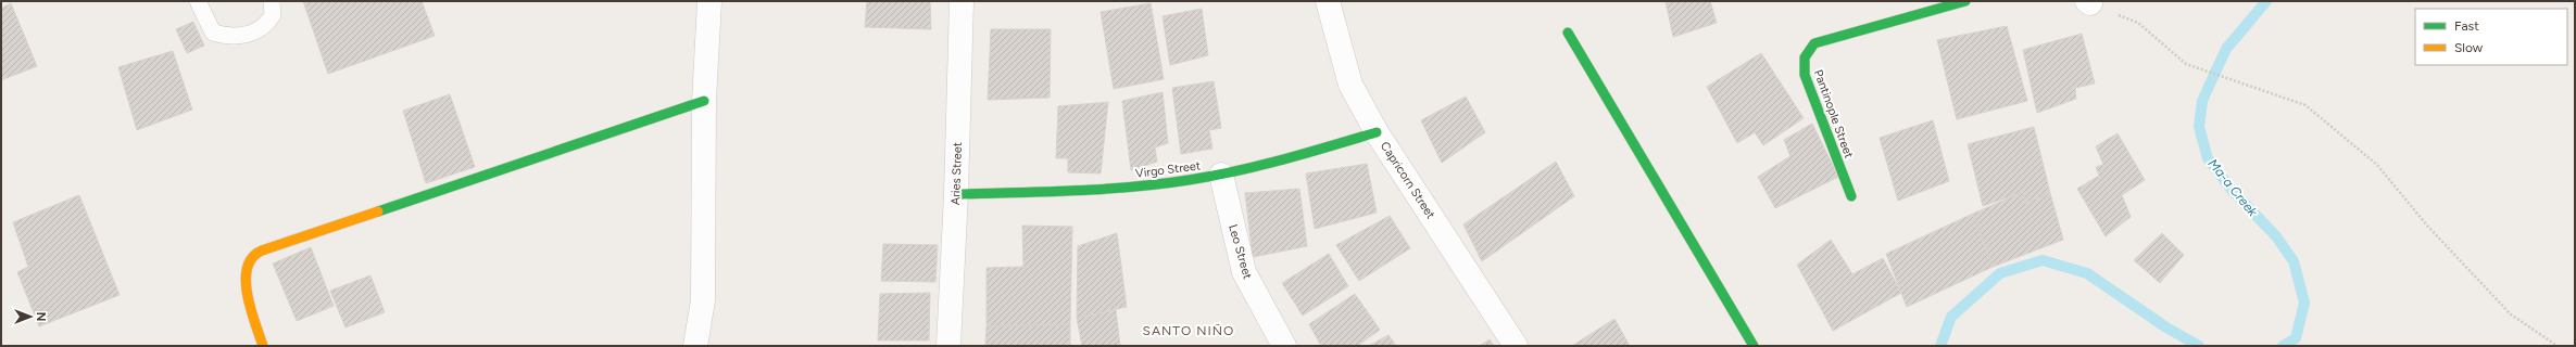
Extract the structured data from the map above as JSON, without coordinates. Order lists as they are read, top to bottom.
{
  "streets": {
    "street": [
      "Pantinople Street",
      "Virgo Street",
      "Aries Street",
      "Capricorn Street",
      "Leo Street"
    ]
  },
  "crossings": [
    ["Virgo Street", "Aries Street"],
    ["Virgo Street", "Capricorn Street"],
    ["Virgo Street", "Leo Street"]
  ],
  "districts": ["SANTO NIÑO"],
  "water": ["Ma-a Creek"],
  "legend": ["Fast", "Slow"],
  "north": "right"
}
